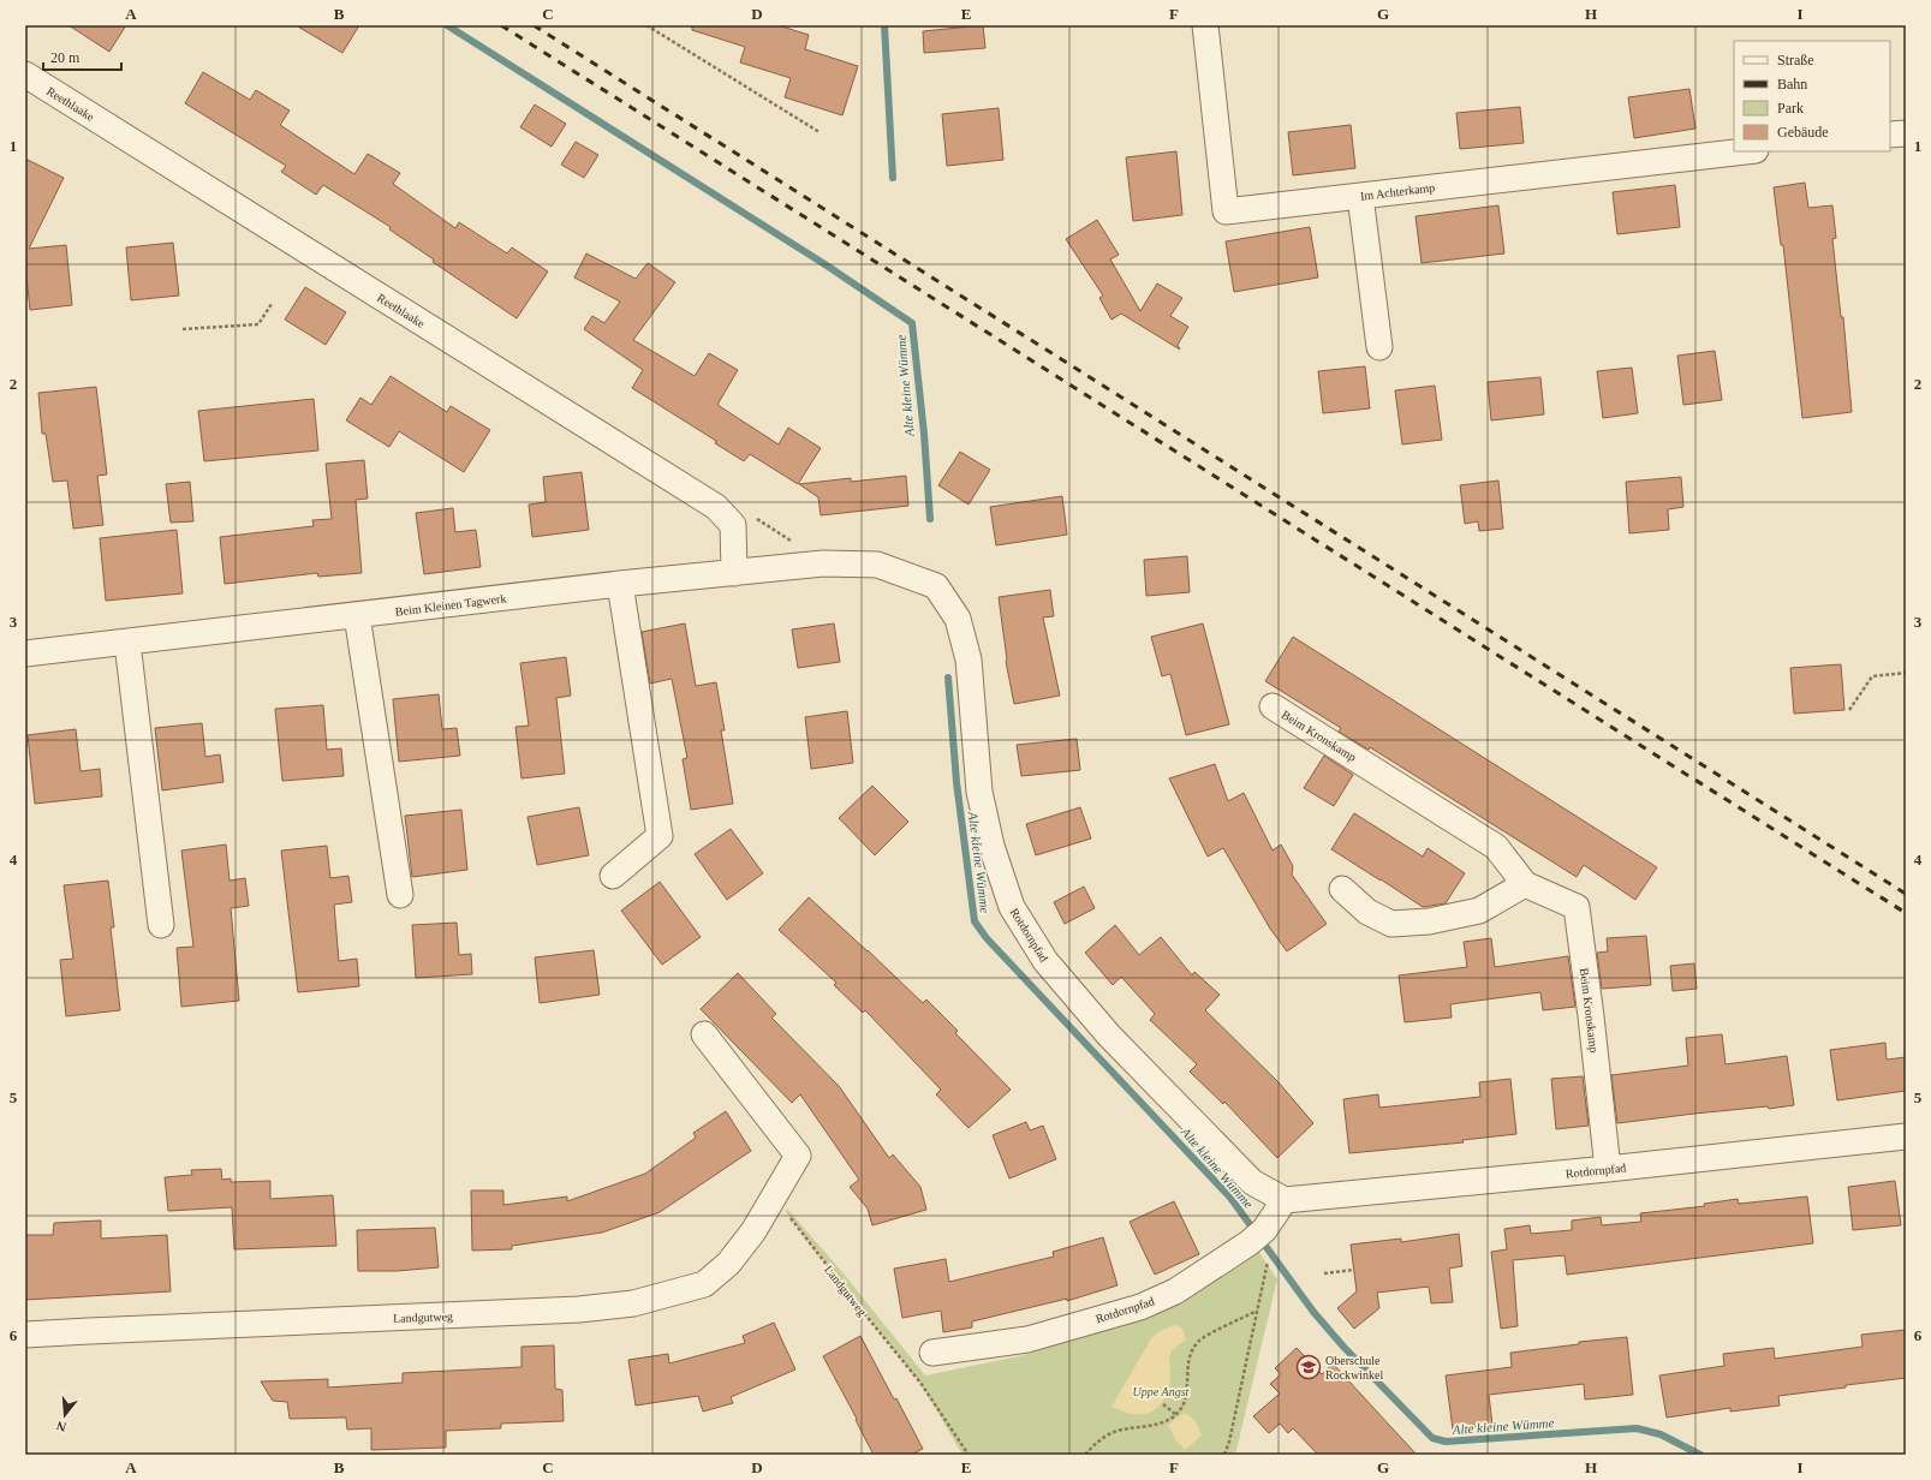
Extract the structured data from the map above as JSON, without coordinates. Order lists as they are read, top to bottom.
{
  "streets": {
    "street": [
      "Reethlaake",
      "Im Achterkamp",
      "Beim Kleinen Tagwerk",
      "Beim Kronskamp",
      "Rotdornpfad",
      "Landgutweg"
    ]
  },
  "crossings": [
    ["Reethlaake", "Beim Kleinen Tagwerk"],
    ["Beim Kleinen Tagwerk", "Rotdornpfad"],
    ["Beim Kronskamp", "Rotdornpfad"]
  ],
  "water": ["Alte kleine Wümme"],
  "parks": ["Uppe Angst"],
  "places": {
    "school or university": ["Oberschule Rockwinkel"]
  },
  "legend": [
    "Straße",
    "Bahn",
    "Park",
    "Gebäude"
  ],
  "scale_bar": "20 m",
  "north": "bottom",
  "grid": {
    "columns": [
      "A",
      "B",
      "C",
      "D",
      "E",
      "F",
      "G",
      "H",
      "I"
    ],
    "rows": [
      "1",
      "2",
      "3",
      "4",
      "5",
      "6"
    ]
  }
}
